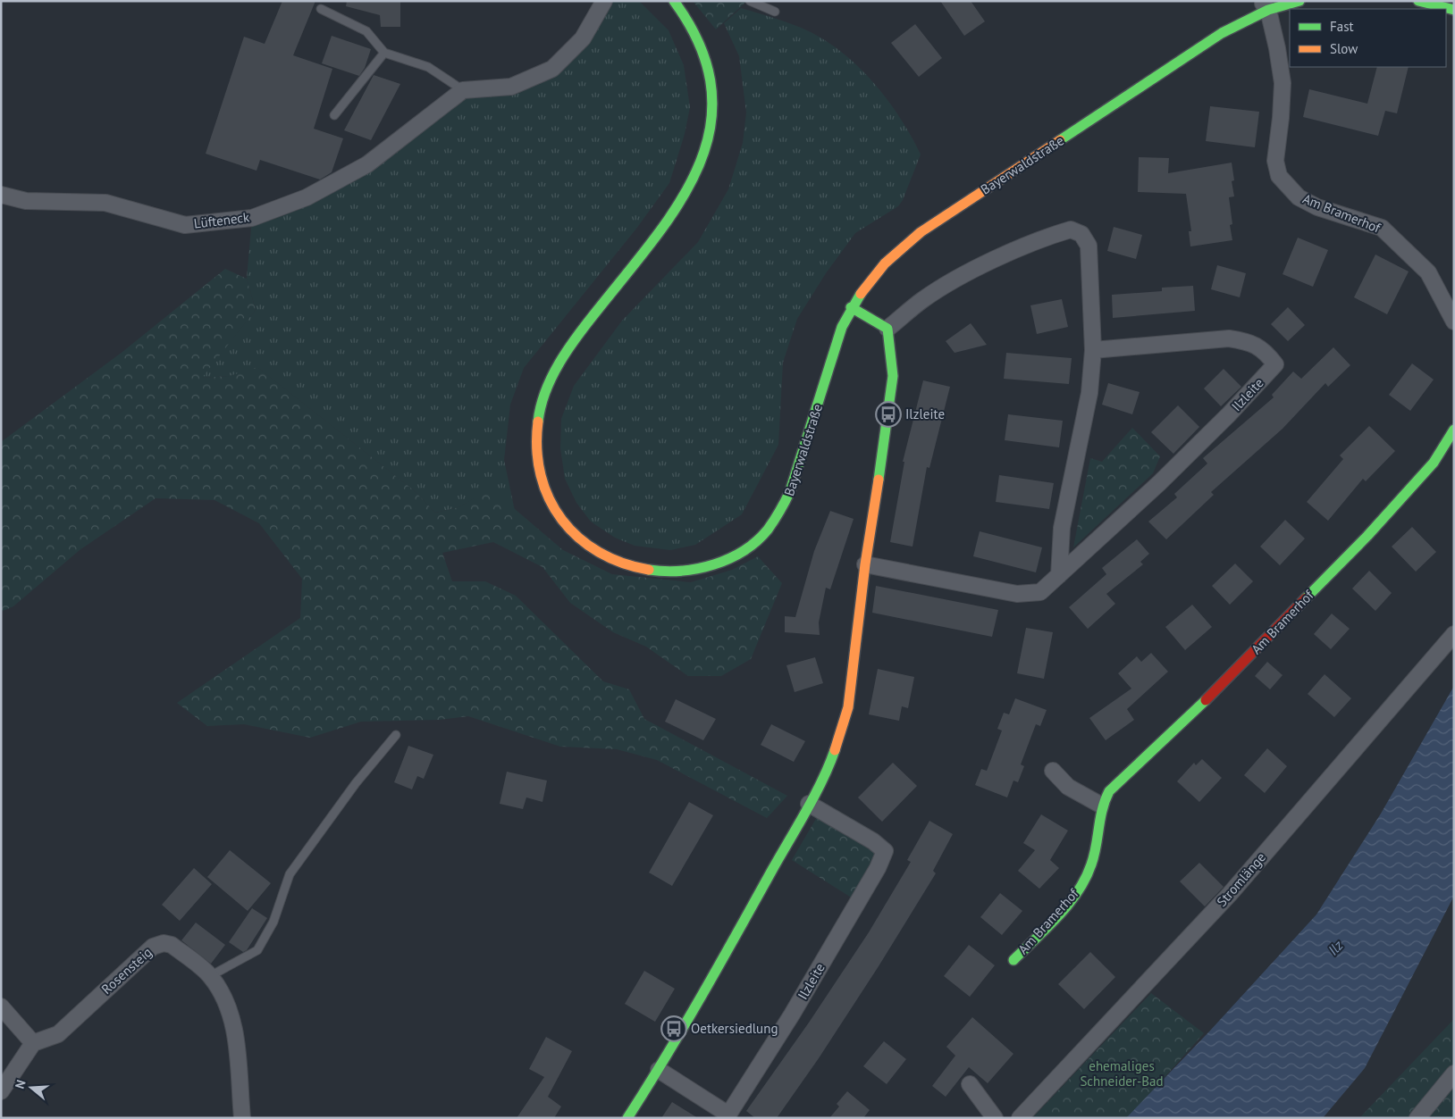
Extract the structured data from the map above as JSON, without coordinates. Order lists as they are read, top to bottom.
{
  "streets": {
    "main road": ["Bayerwaldstraße", "Am Bramerhof"],
    "street": [
      "Lüfteneck",
      "Ilzleite",
      "Stromlänge",
      "Rosensteig"
    ]
  },
  "crossings": [
    ["Bayerwaldstraße", "Am Bramerhof"]
  ],
  "water": ["Ilz"],
  "parks": ["ehemaliges Schneider-Bad"],
  "places": {
    "bus stop": ["Ilzleite", "Oetkersiedlung"]
  },
  "legend": ["Fast", "Slow"],
  "north": "left"
}
